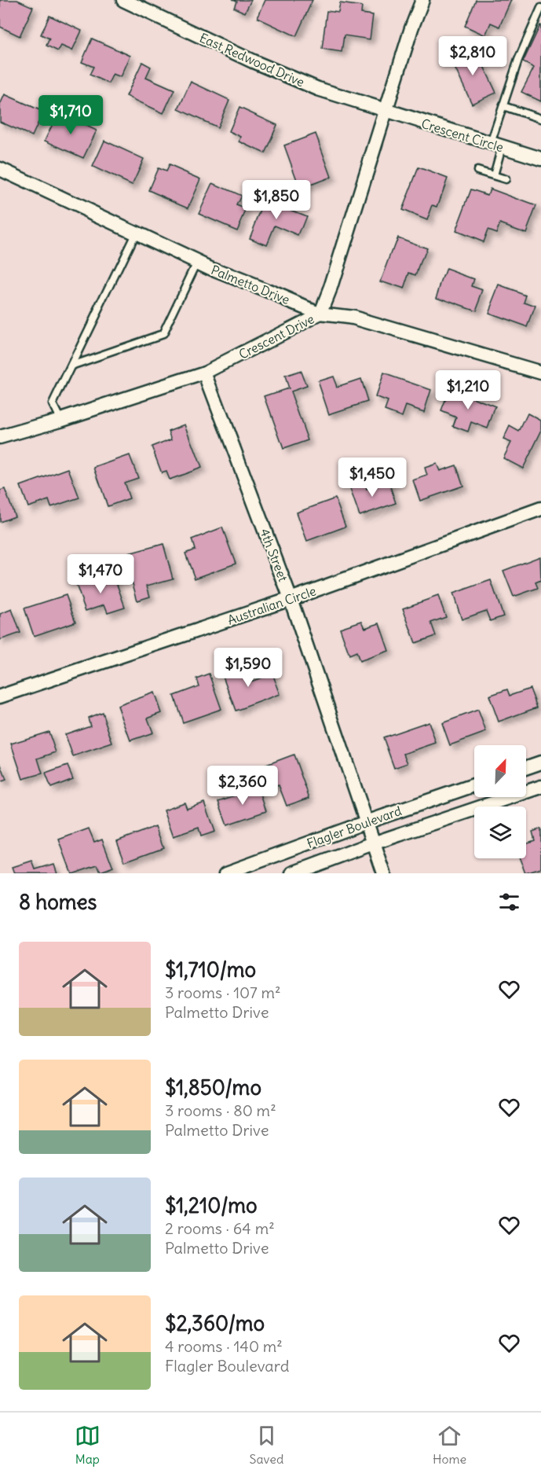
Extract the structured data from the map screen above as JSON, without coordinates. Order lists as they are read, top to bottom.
{
  "streets": {
    "street": [
      "East Redwood Drive",
      "Crescent Circle",
      "Palmetto Drive",
      "Crescent Drive",
      "4th Street",
      "Australian Circle",
      "Flagler Boulevard"
    ]
  },
  "crossings": [
    ["East Redwood Drive", "Crescent Circle"],
    ["East Redwood Drive", "Crescent Drive"],
    ["Crescent Circle", "Crescent Drive"],
    ["Palmetto Drive", "Crescent Drive"],
    ["Crescent Drive", "4th Street"],
    ["4th Street", "Australian Circle"],
    ["4th Street", "Flagler Boulevard"]
  ],
  "north": "top right",
  "page": {
    "price": [
      "$2,810",
      "$1,710",
      "$1,850",
      "$1,210",
      "$1,450",
      "$1,470",
      "$1,590",
      "$2,360"
    ],
    "heading": "8 homes",
    "list": [
      {
        "name": "$1,710/mo",
        "note": "3 rooms · 107 m² · Palmetto Drive"
      },
      {
        "name": "$1,850/mo",
        "note": "3 rooms · 80 m² · Palmetto Drive"
      },
      {
        "name": "$1,210/mo",
        "note": "2 rooms · 64 m² · Palmetto Drive"
      },
      {
        "name": "$2,360/mo",
        "note": "4 rooms · 140 m² · Flagler Boulevard"
      }
    ],
    "tabs": ["Map", "Saved", "Home"]
  }
}
